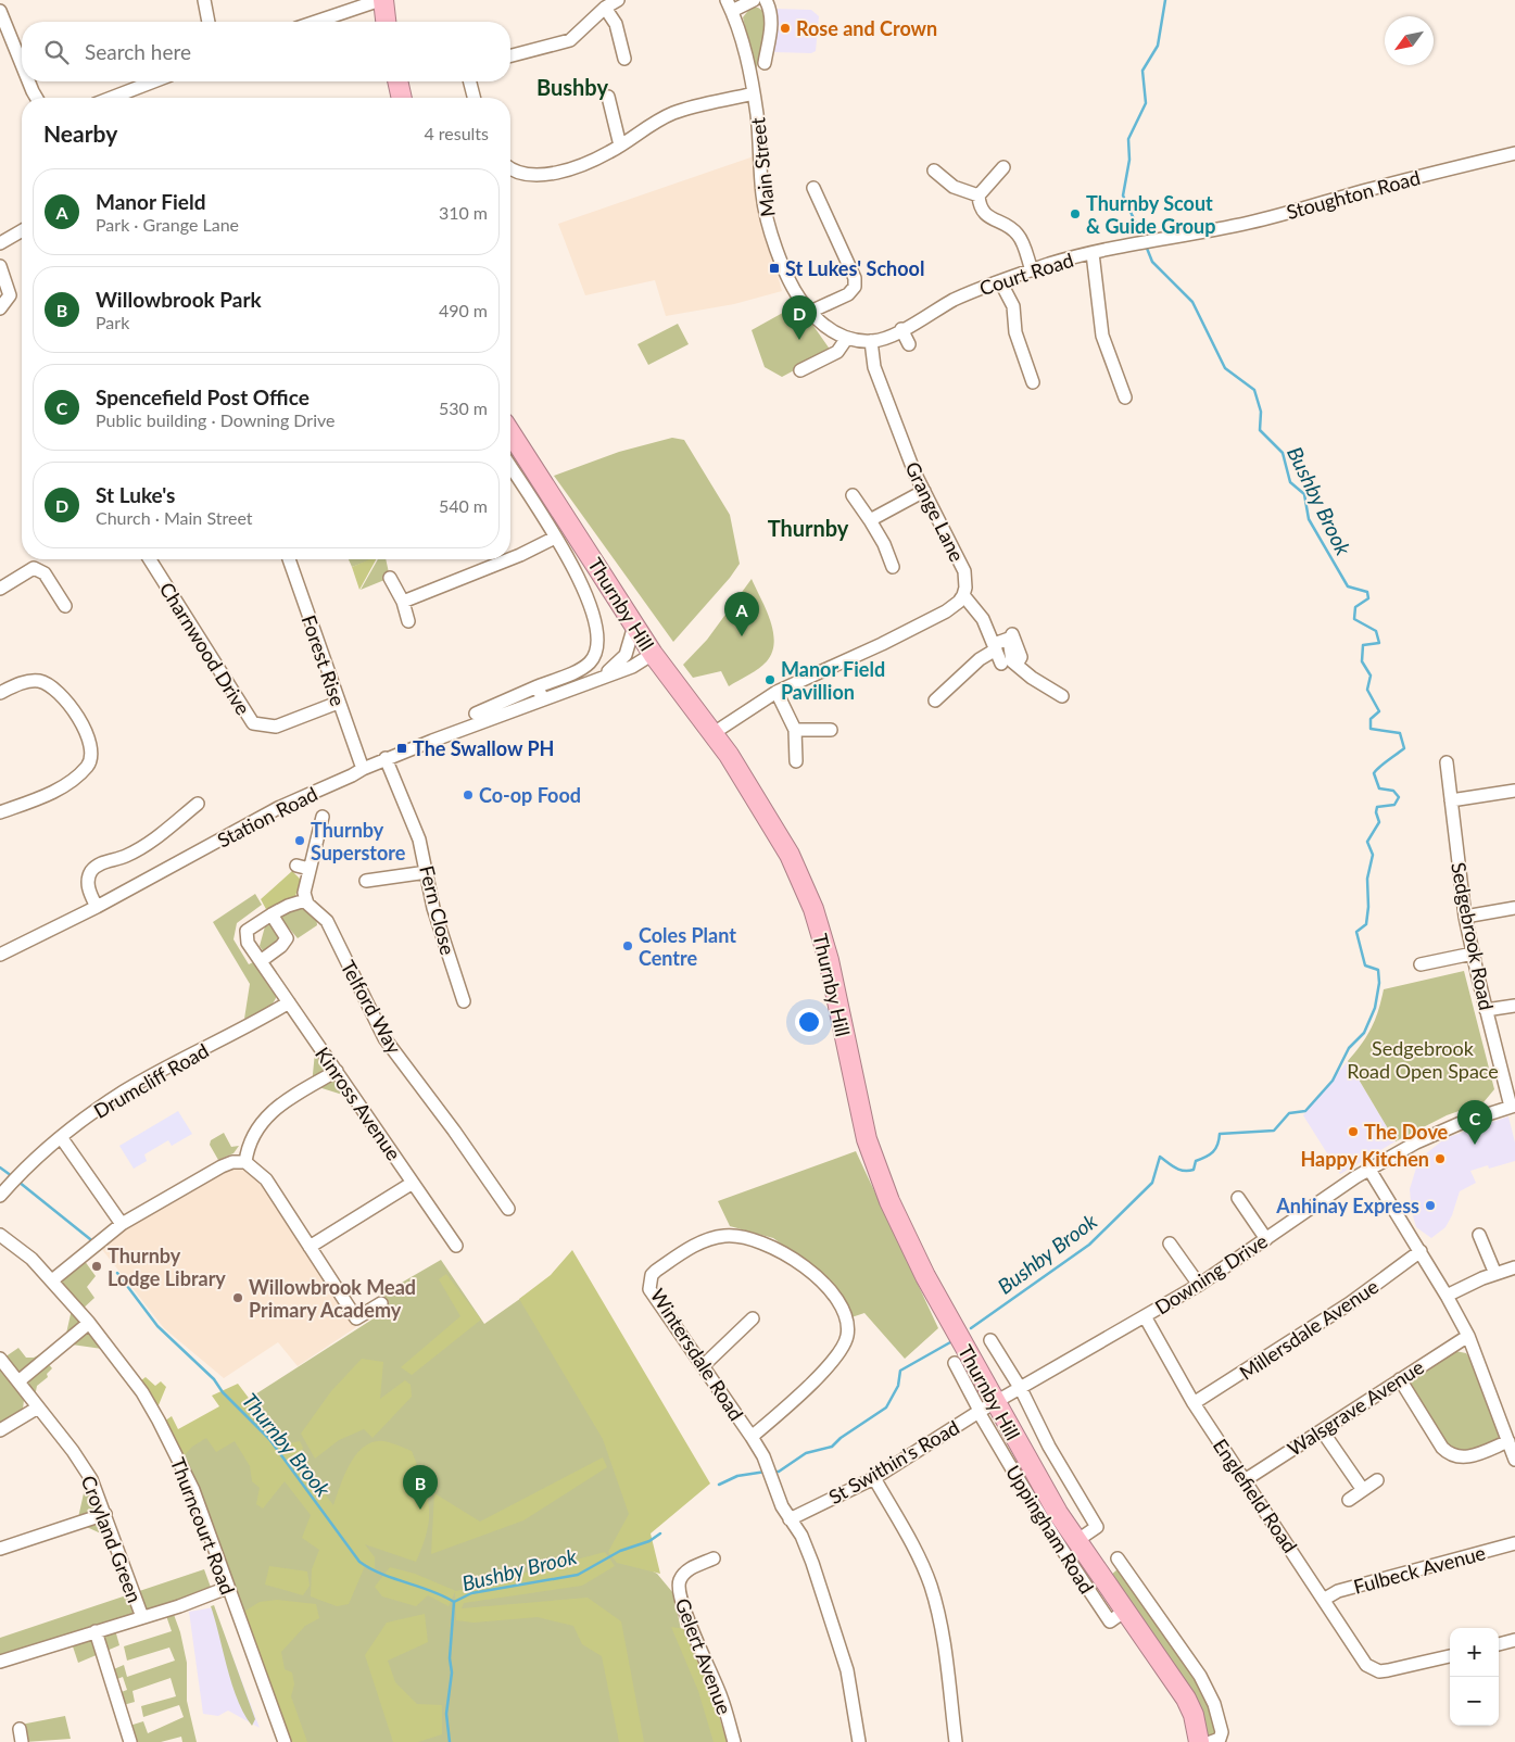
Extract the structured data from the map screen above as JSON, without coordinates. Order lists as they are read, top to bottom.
{
  "streets": {
    "highway": ["Thurnby Hill", "Uppingham Road"],
    "street": [
      "Main Street",
      "Stoughton Road",
      "Court Road",
      "Grange Lane",
      "Charnwood Drive",
      "Forest Rise",
      "Station Road",
      "Fern Close",
      "Sedgebrook Road",
      "Telford Way",
      "Drumcliff Road",
      "Kinross Avenue",
      "Downing Drive",
      "Millersdale Avenue",
      "Wintersdale Road",
      "Walsgrave Avenue",
      "St Swithin's Road",
      "Englefield Road",
      "Thurncourt Road",
      "Croyland Green",
      "Fulbeck Avenue",
      "Gelert Avenue"
    ]
  },
  "crossings": [
    ["Main Street", "Court Road"],
    ["Main Street", "Grange Lane"],
    ["Stoughton Road", "Court Road"],
    ["Court Road", "Grange Lane"],
    ["Thurnby Hill", "Station Road"],
    ["Thurnby Hill", "Downing Drive"],
    ["Thurnby Hill", "St Swithin's Road"],
    ["Thurnby Hill", "Uppingham Road"],
    ["Charnwood Drive", "Forest Rise"],
    ["Forest Rise", "Station Road"],
    ["Station Road", "Fern Close"],
    ["Sedgebrook Road", "Downing Drive"],
    ["Telford Way", "Kinross Avenue"],
    ["Drumcliff Road", "Kinross Avenue"],
    ["Downing Drive", "St Swithin's Road"],
    ["Downing Drive", "Englefield Road"],
    ["Downing Drive", "Uppingham Road"],
    ["Millersdale Avenue", "Englefield Road"],
    ["Wintersdale Road", "St Swithin's Road"],
    ["Walsgrave Avenue", "Englefield Road"],
    ["St Swithin's Road", "Uppingham Road"],
    ["Englefield Road", "Fulbeck Avenue"]
  ],
  "districts": ["Bushby", "Thurnby"],
  "water": ["Bushby Brook", "Thurnby Brook"],
  "parks": ["Sedgebrook Road Open Space"],
  "places": {
    "other": [
      "Rose and Crown",
      "Thurnby Scout & Guide Group",
      "Manor Field Pavillion",
      "Co-op Food",
      "Thurnby Superstore",
      "Coles Plant Centre",
      "The Dove",
      "Happy Kitchen",
      "Anhinay Express",
      "Thurnby Lodge Library",
      "Willowbrook Mead Primary Academy"
    ],
    "transit": ["St Lukes' School", "The Swallow PH"]
  },
  "north": "bottom left",
  "page": {
    "search": "Search here",
    "heading": ["Nearby", "4 results"],
    "list": [
      {
        "mark": "A",
        "name": "Manor Field",
        "note": "Park · Grange Lane",
        "value": "310 m"
      },
      {
        "mark": "B",
        "name": "Willowbrook Park",
        "note": "Park",
        "value": "490 m"
      },
      {
        "mark": "C",
        "name": "Spencefield Post Office",
        "note": "Public building · Downing Drive",
        "value": "530 m"
      },
      {
        "mark": "D",
        "name": "St Luke's",
        "note": "Church · Main Street",
        "value": "540 m"
      }
    ],
    "pins": [
      "D",
      "A",
      "C",
      "B"
    ],
    "map_buttons": ["+", "−"]
  }
}
